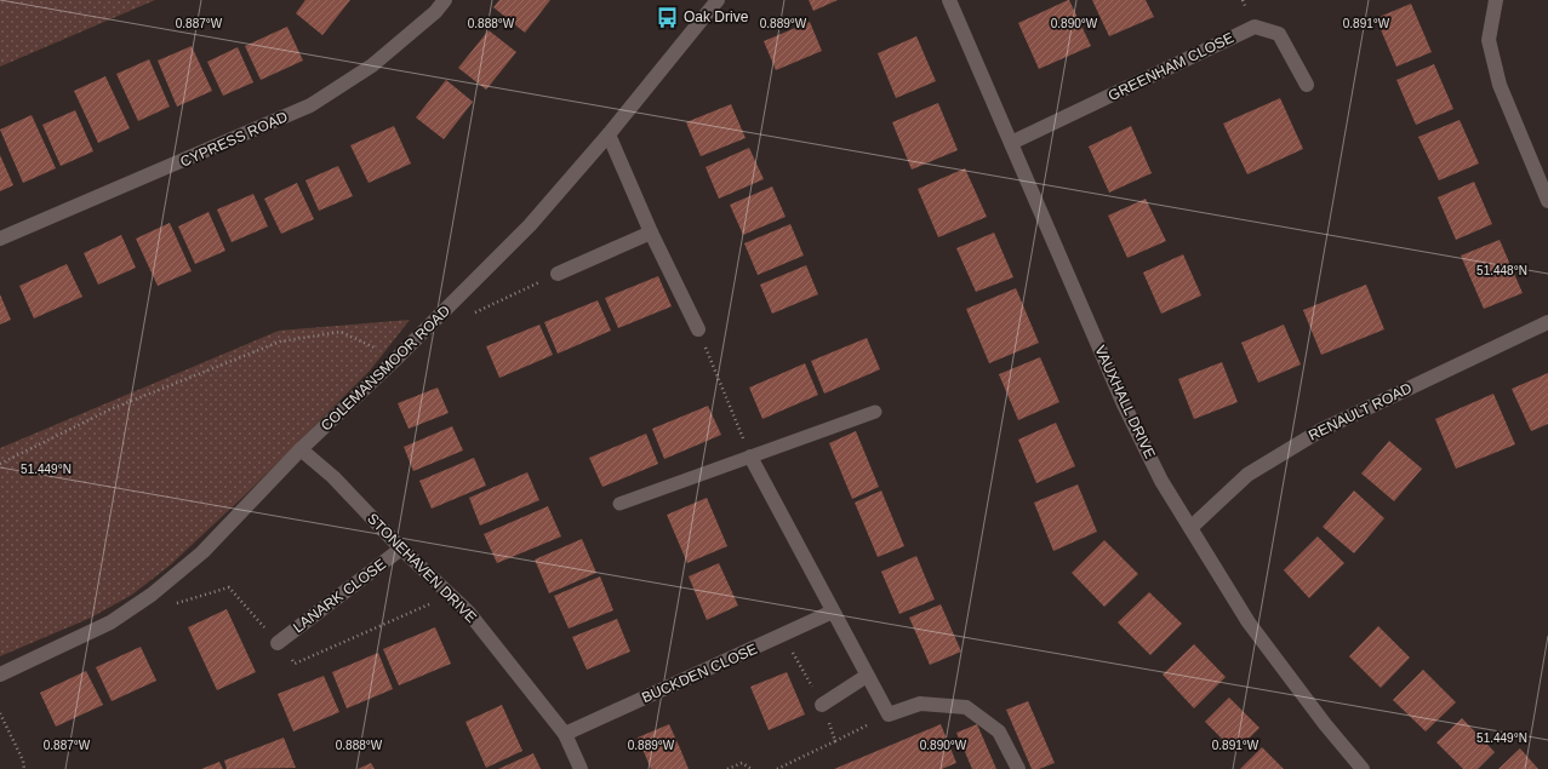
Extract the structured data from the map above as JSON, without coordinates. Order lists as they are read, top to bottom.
{
  "streets": {
    "street": [
      "GREENHAM CLOSE",
      "CYPRESS ROAD",
      "COLEMANSMOOR ROAD",
      "VAUXHALL DRIVE",
      "RENAULT ROAD",
      "STONEHAVEN DRIVE",
      "LANARK CLOSE",
      "BUCKDEN CLOSE"
    ]
  },
  "crossings": [
    ["GREENHAM CLOSE", "VAUXHALL DRIVE"],
    ["COLEMANSMOOR ROAD", "STONEHAVEN DRIVE"],
    ["VAUXHALL DRIVE", "RENAULT ROAD"],
    ["STONEHAVEN DRIVE", "LANARK CLOSE"],
    ["STONEHAVEN DRIVE", "BUCKDEN CLOSE"]
  ],
  "places": {
    "bus stop": ["Oak Drive"]
  },
  "coordinates": [
    "0.887°W",
    "0.888°W",
    "0.889°W",
    "0.890°W",
    "0.891°W",
    "51.448°N",
    "51.449°N"
  ]
}
